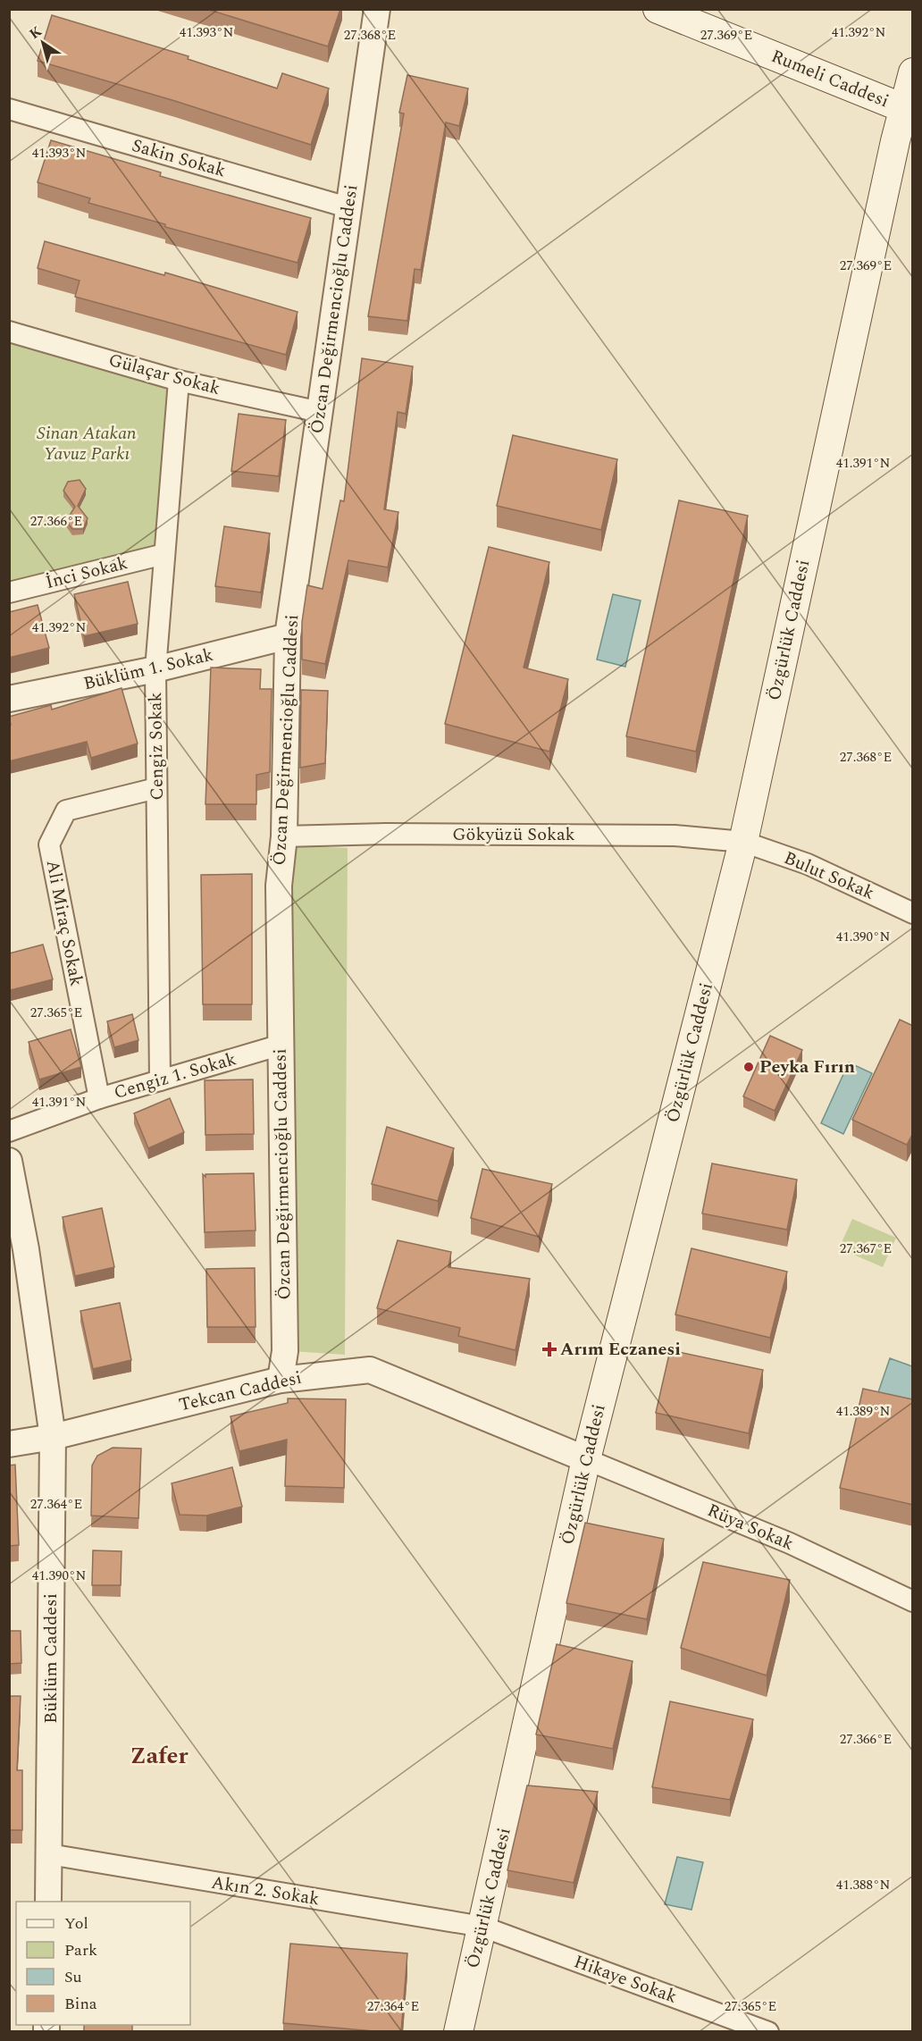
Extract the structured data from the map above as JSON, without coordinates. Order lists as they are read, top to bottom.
{
  "streets": {
    "main road": ["Rumeli Caddesi", "Özgürlük Caddesi"],
    "street": [
      "Sakin Sokak",
      "Özcan Değirmencioğlu Caddesi",
      "Gülaçar Sokak",
      "İnci Sokak",
      "Büklüm 1. Sokak",
      "Cengiz Sokak",
      "Gökyüzü Sokak",
      "Bulut Sokak",
      "Ali Miraç Sokak",
      "Cengiz 1. Sokak",
      "Tekcan Caddesi",
      "Rüya Sokak",
      "Büklüm Caddesi",
      "Akın 2. Sokak",
      "Hikaye Sokak"
    ]
  },
  "crossings": [
    ["Rumeli Caddesi", "Özgürlük Caddesi"],
    ["Sakin Sokak", "Özcan Değirmencioğlu Caddesi"],
    ["Özcan Değirmencioğlu Caddesi", "Gülaçar Sokak"],
    ["Özcan Değirmencioğlu Caddesi", "Büklüm 1. Sokak"],
    ["Özcan Değirmencioğlu Caddesi", "Gökyüzü Sokak"],
    ["Özcan Değirmencioğlu Caddesi", "Cengiz 1. Sokak"],
    ["Özcan Değirmencioğlu Caddesi", "Tekcan Caddesi"],
    ["Gülaçar Sokak", "Cengiz Sokak"],
    ["İnci Sokak", "Cengiz Sokak"],
    ["Özgürlük Caddesi", "Gökyüzü Sokak"],
    ["Özgürlük Caddesi", "Bulut Sokak"],
    ["Özgürlük Caddesi", "Tekcan Caddesi"],
    ["Özgürlük Caddesi", "Rüya Sokak"],
    ["Özgürlük Caddesi", "Akın 2. Sokak"],
    ["Özgürlük Caddesi", "Hikaye Sokak"],
    ["Büklüm 1. Sokak", "Cengiz Sokak"],
    ["Cengiz Sokak", "Ali Miraç Sokak"],
    ["Cengiz Sokak", "Cengiz 1. Sokak"],
    ["Gökyüzü Sokak", "Bulut Sokak"],
    ["Ali Miraç Sokak", "Cengiz 1. Sokak"],
    ["Tekcan Caddesi", "Rüya Sokak"],
    ["Tekcan Caddesi", "Büklüm Caddesi"],
    ["Büklüm Caddesi", "Akın 2. Sokak"],
    ["Akın 2. Sokak", "Hikaye Sokak"]
  ],
  "districts": ["Zafer"],
  "parks": ["Sinan Atakan Yavuz Parkı"],
  "places": {
    "other": ["Peyka Fırın"],
    "health": ["Arım Eczanesi"]
  },
  "legend": [
    "Yol",
    "Park",
    "Su",
    "Bina"
  ],
  "north": "top left",
  "coordinates": [
    "41.393°N",
    "41.392°N",
    "27.368°E",
    "27.369°E",
    "41.391°N",
    "27.366°E",
    "41.390°N",
    "27.365°E",
    "27.367°E",
    "41.389°N",
    "27.364°E",
    "41.388°N"
  ]
}
